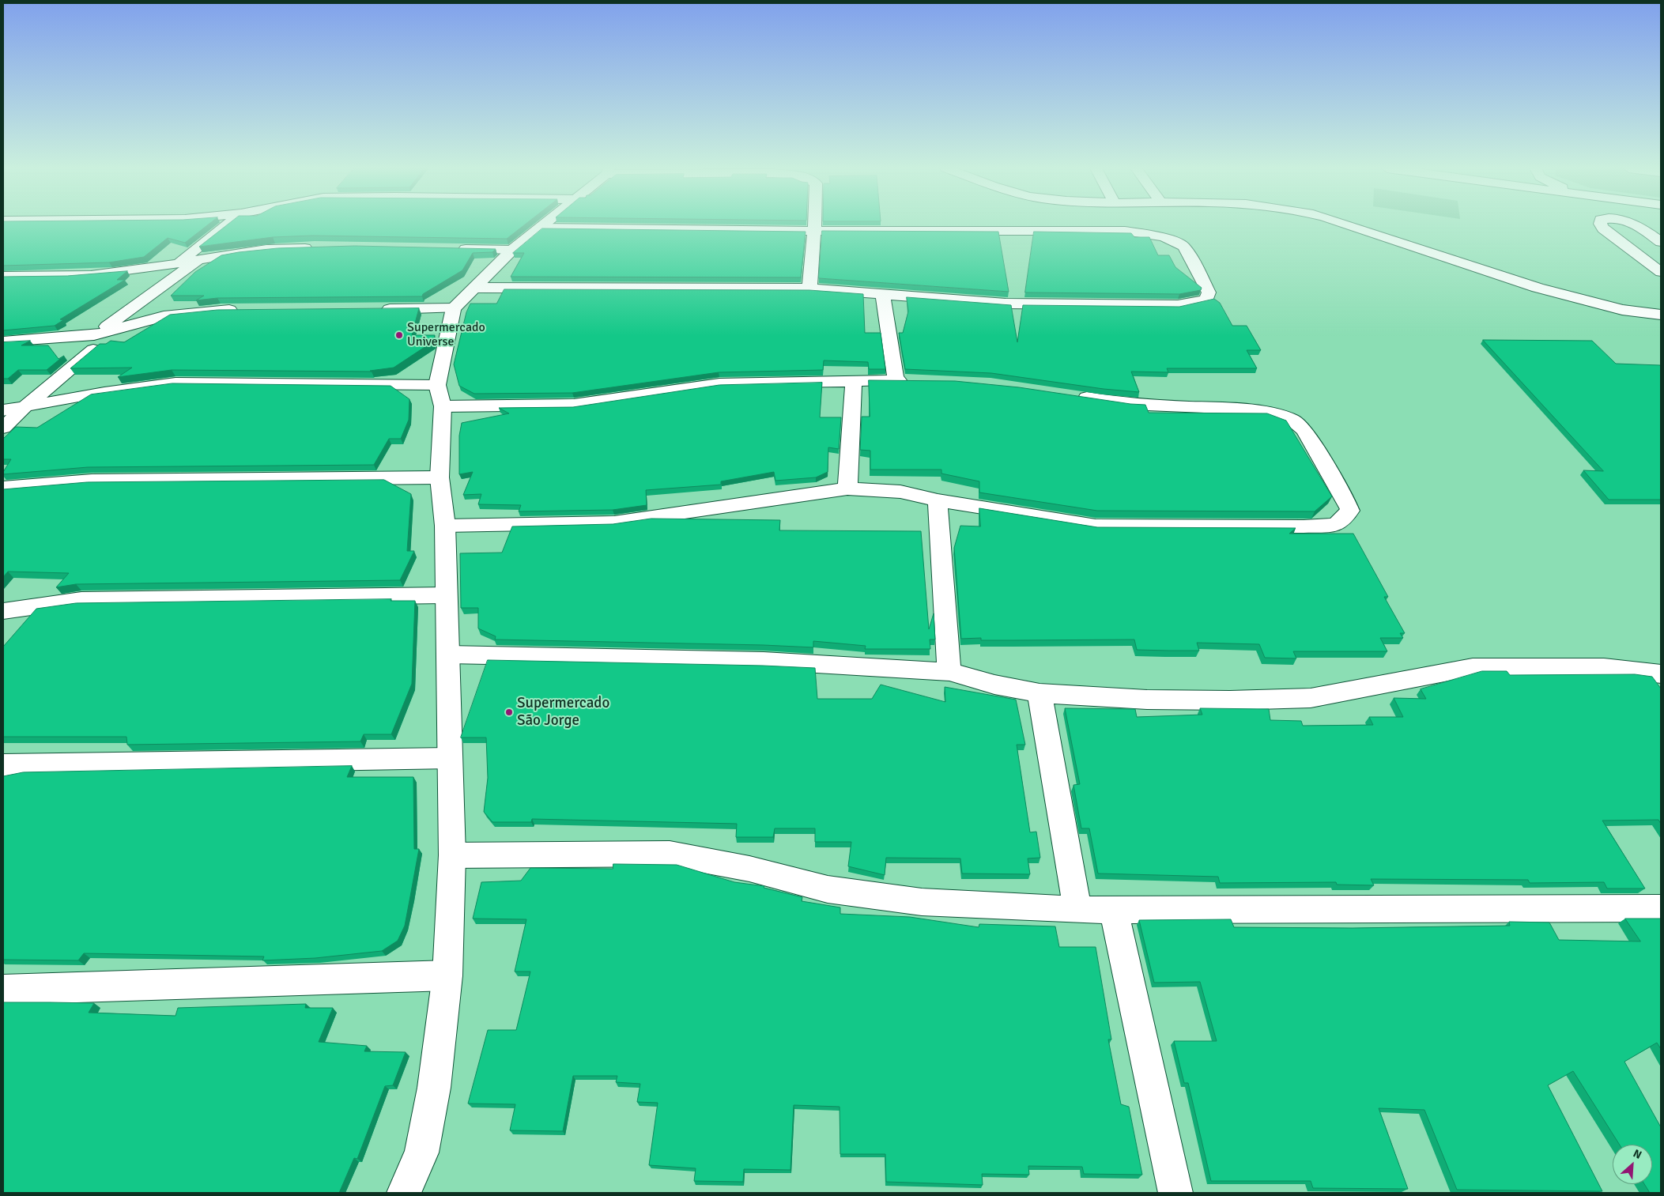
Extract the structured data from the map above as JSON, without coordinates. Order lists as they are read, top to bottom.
{
  "places": ["Supermercado Universe", "Supermercado São Jorge"],
  "north": "top right"
}
